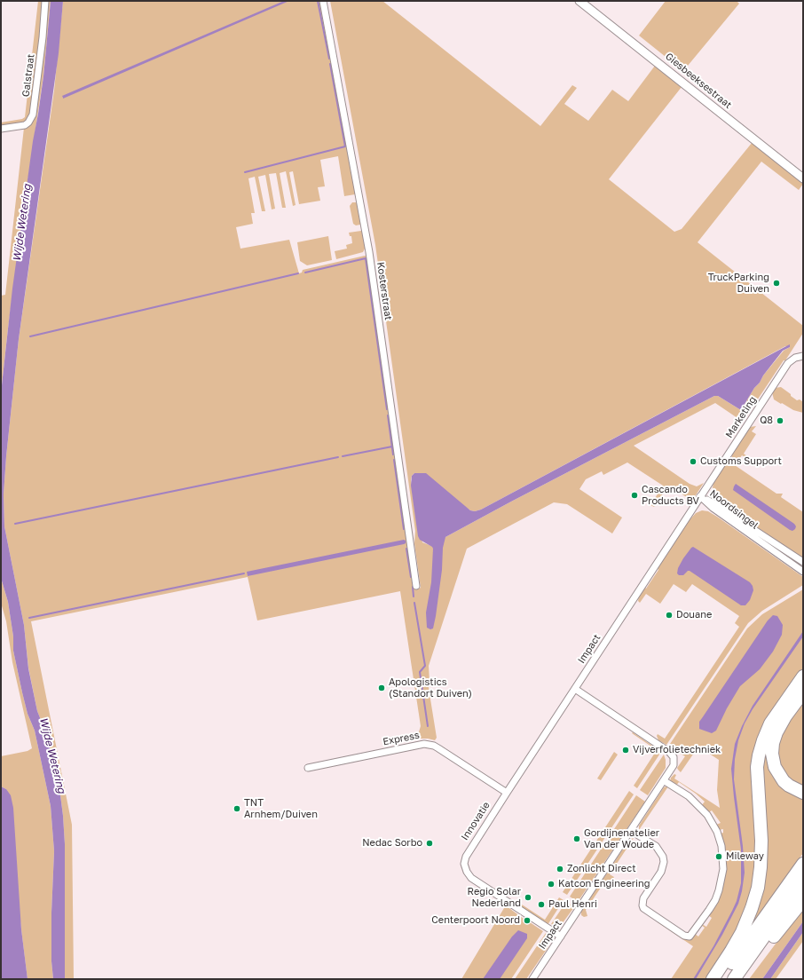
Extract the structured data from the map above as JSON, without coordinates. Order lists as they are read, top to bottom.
{
  "streets": {
    "street": [
      "Galstraat",
      "Giesbeeksestraat",
      "Kosterstraat",
      "Marketing",
      "Noordsingel",
      "Impact",
      "Express",
      "Innovatie"
    ]
  },
  "crossings": [
    ["Marketing", "Noordsingel"],
    ["Marketing", "Impact"],
    ["Noordsingel", "Impact"],
    ["Impact", "Innovatie"],
    ["Express", "Innovatie"]
  ],
  "water": ["Wijde Wetering"],
  "places": [
    "TruckParking Duiven",
    "Q8",
    "Customs Support",
    "Cascando Products BV",
    "Douane",
    "Apologistics (Standort Duiven)",
    "Vijverfolietechniek",
    "TNT Arnhem/Duiven",
    "Gordijnenatelier Van der Woude",
    "Nedac Sorbo",
    "Mileway",
    "Zonlicht Direct",
    "Katcon Engineering",
    "Regio Solar Nederland",
    "Paul Henri",
    "Centerpoort Noord"
  ]
}
